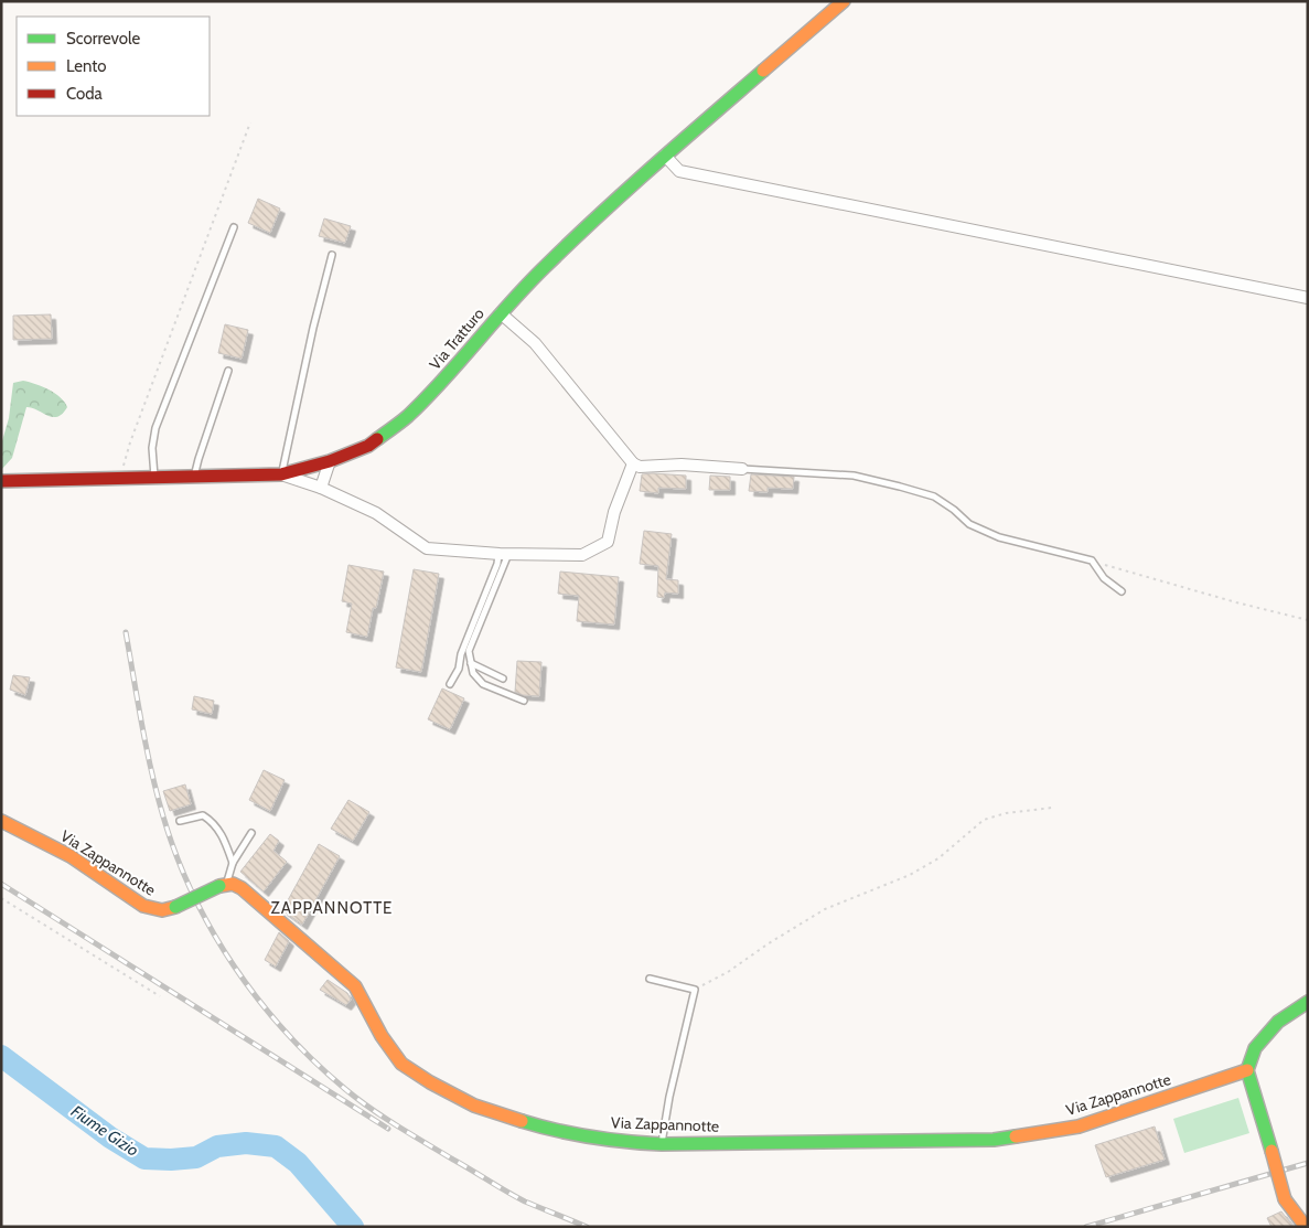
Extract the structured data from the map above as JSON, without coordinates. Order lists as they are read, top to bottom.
{
  "streets": {
    "street": ["Via Tratturo", "Via Zappannotte"]
  },
  "districts": ["ZAPPANNOTTE"],
  "water": ["Fiume Gizio"],
  "legend": ["Scorrevole", "Lento", "Coda"]
}
